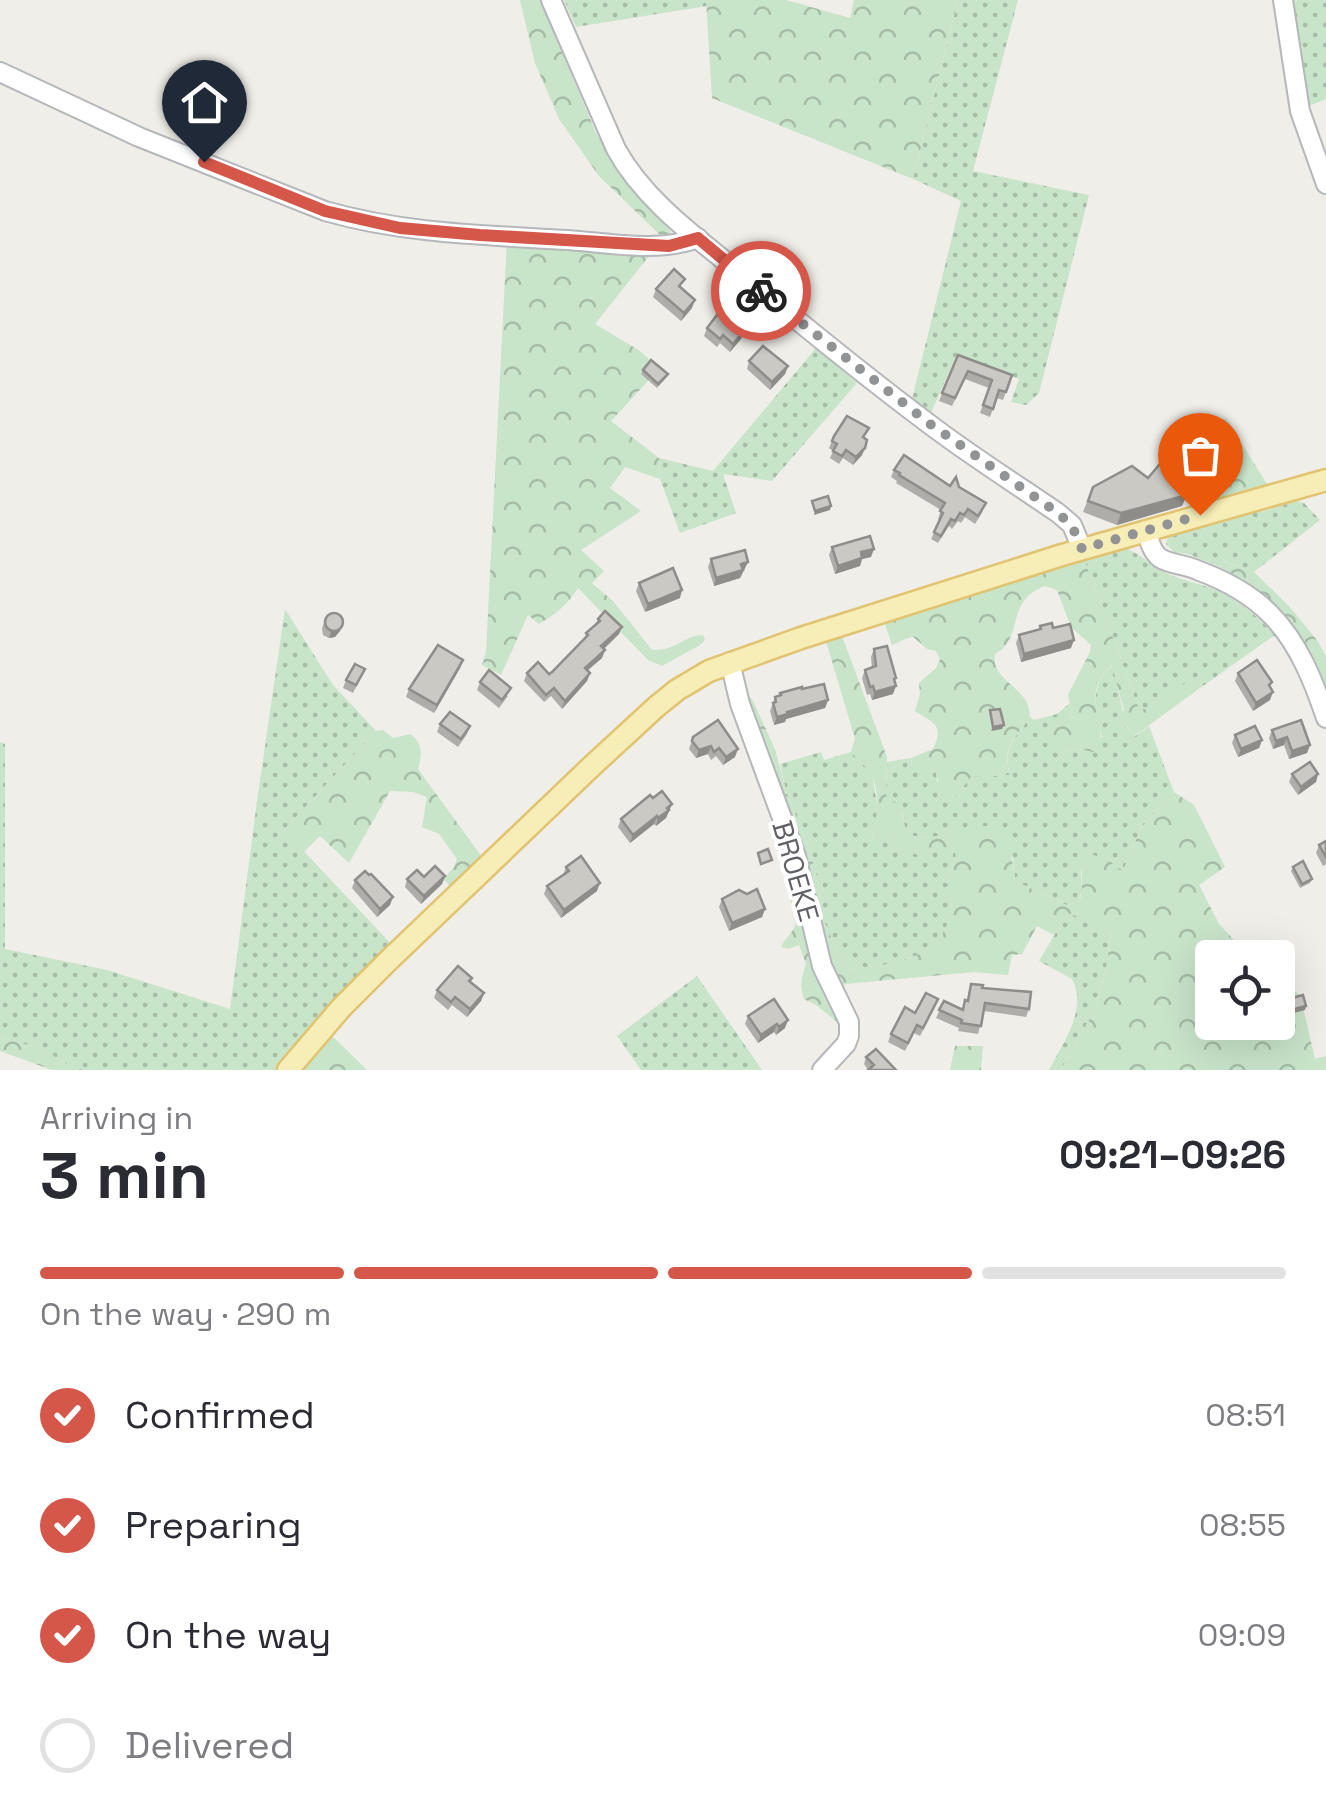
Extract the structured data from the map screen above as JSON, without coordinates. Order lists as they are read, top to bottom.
{
  "streets": {
    "street": ["BROEKE"]
  },
  "page": {
    "heading": ["3 min", "Arriving in", "09:21–09:26"],
    "bar": "On the way · 290 m",
    "list": [
      ["Confirmed", "08:51"],
      ["Preparing", "08:55"],
      ["On the way", "09:09"],
      "Delivered"
    ]
  }
}
